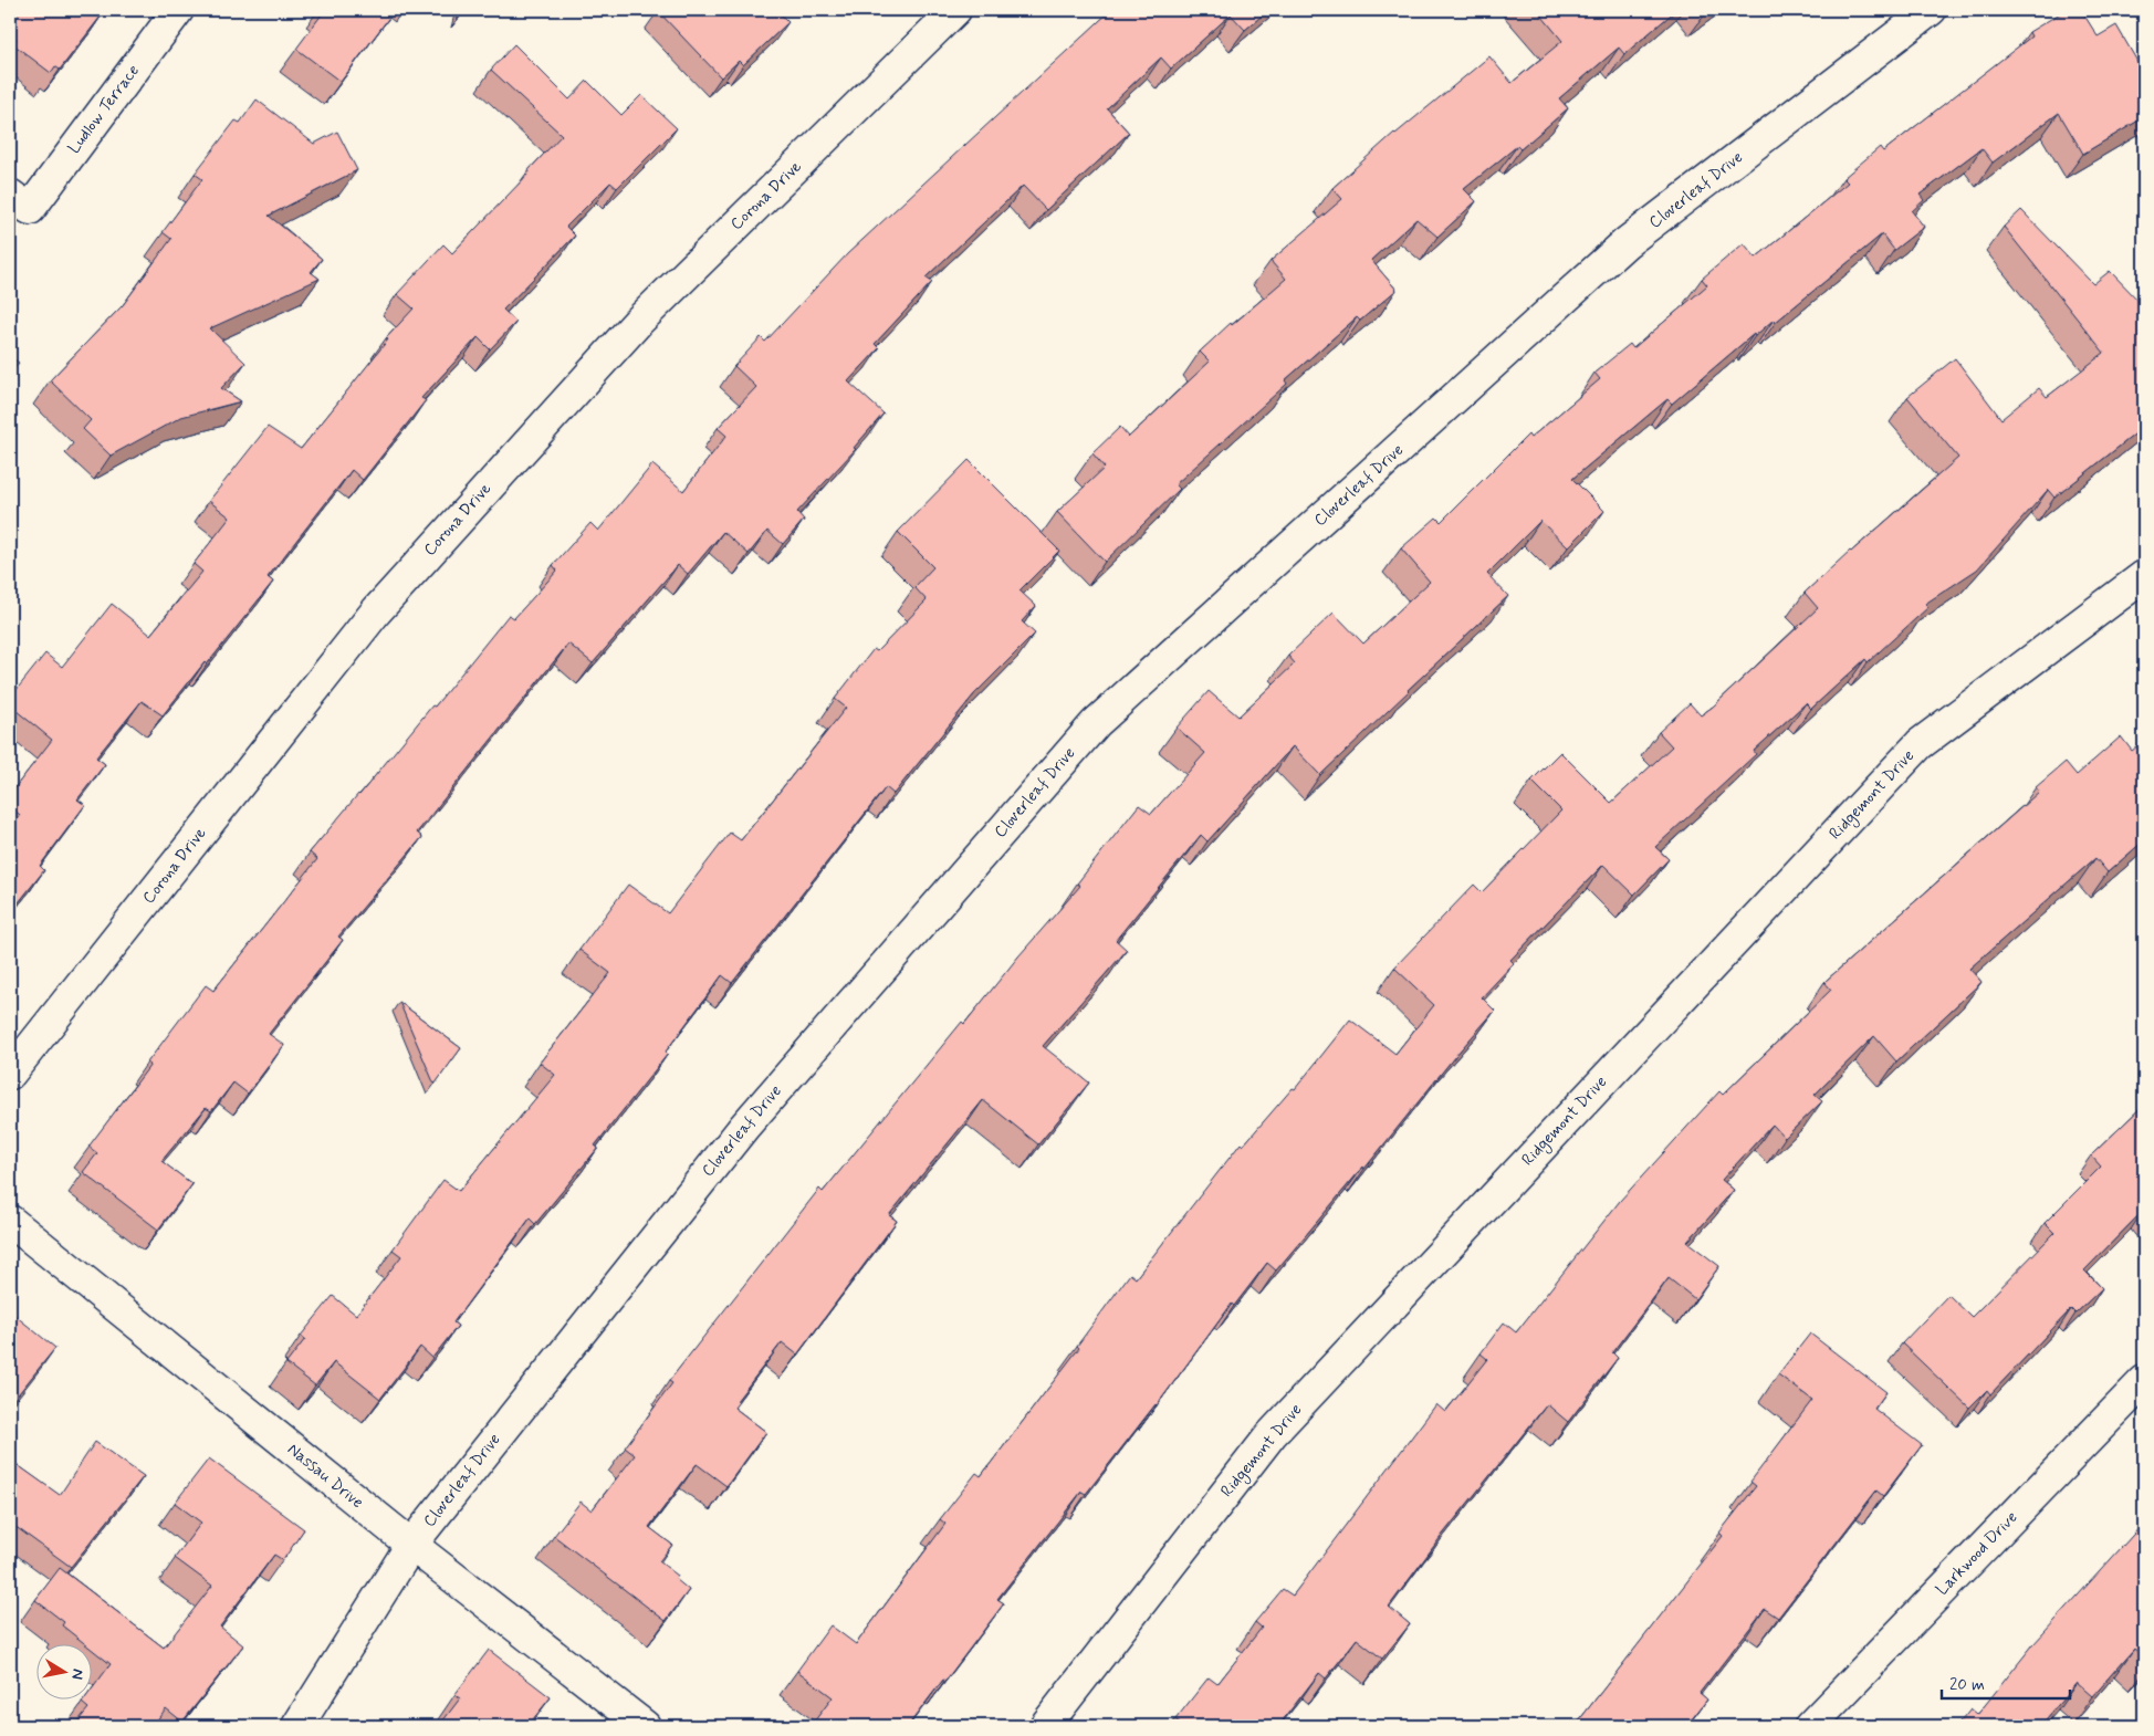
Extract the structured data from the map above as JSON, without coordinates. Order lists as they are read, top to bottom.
{
  "streets": {
    "street": [
      "Ludlow Terrace",
      "Cloverleaf Drive",
      "Corona Drive",
      "Ridgemont Drive",
      "Nassau Drive",
      "Larkwood Drive"
    ]
  },
  "crossings": [
    ["Cloverleaf Drive", "Nassau Drive"]
  ],
  "scale_bar": "20 m",
  "north": "right"
}
